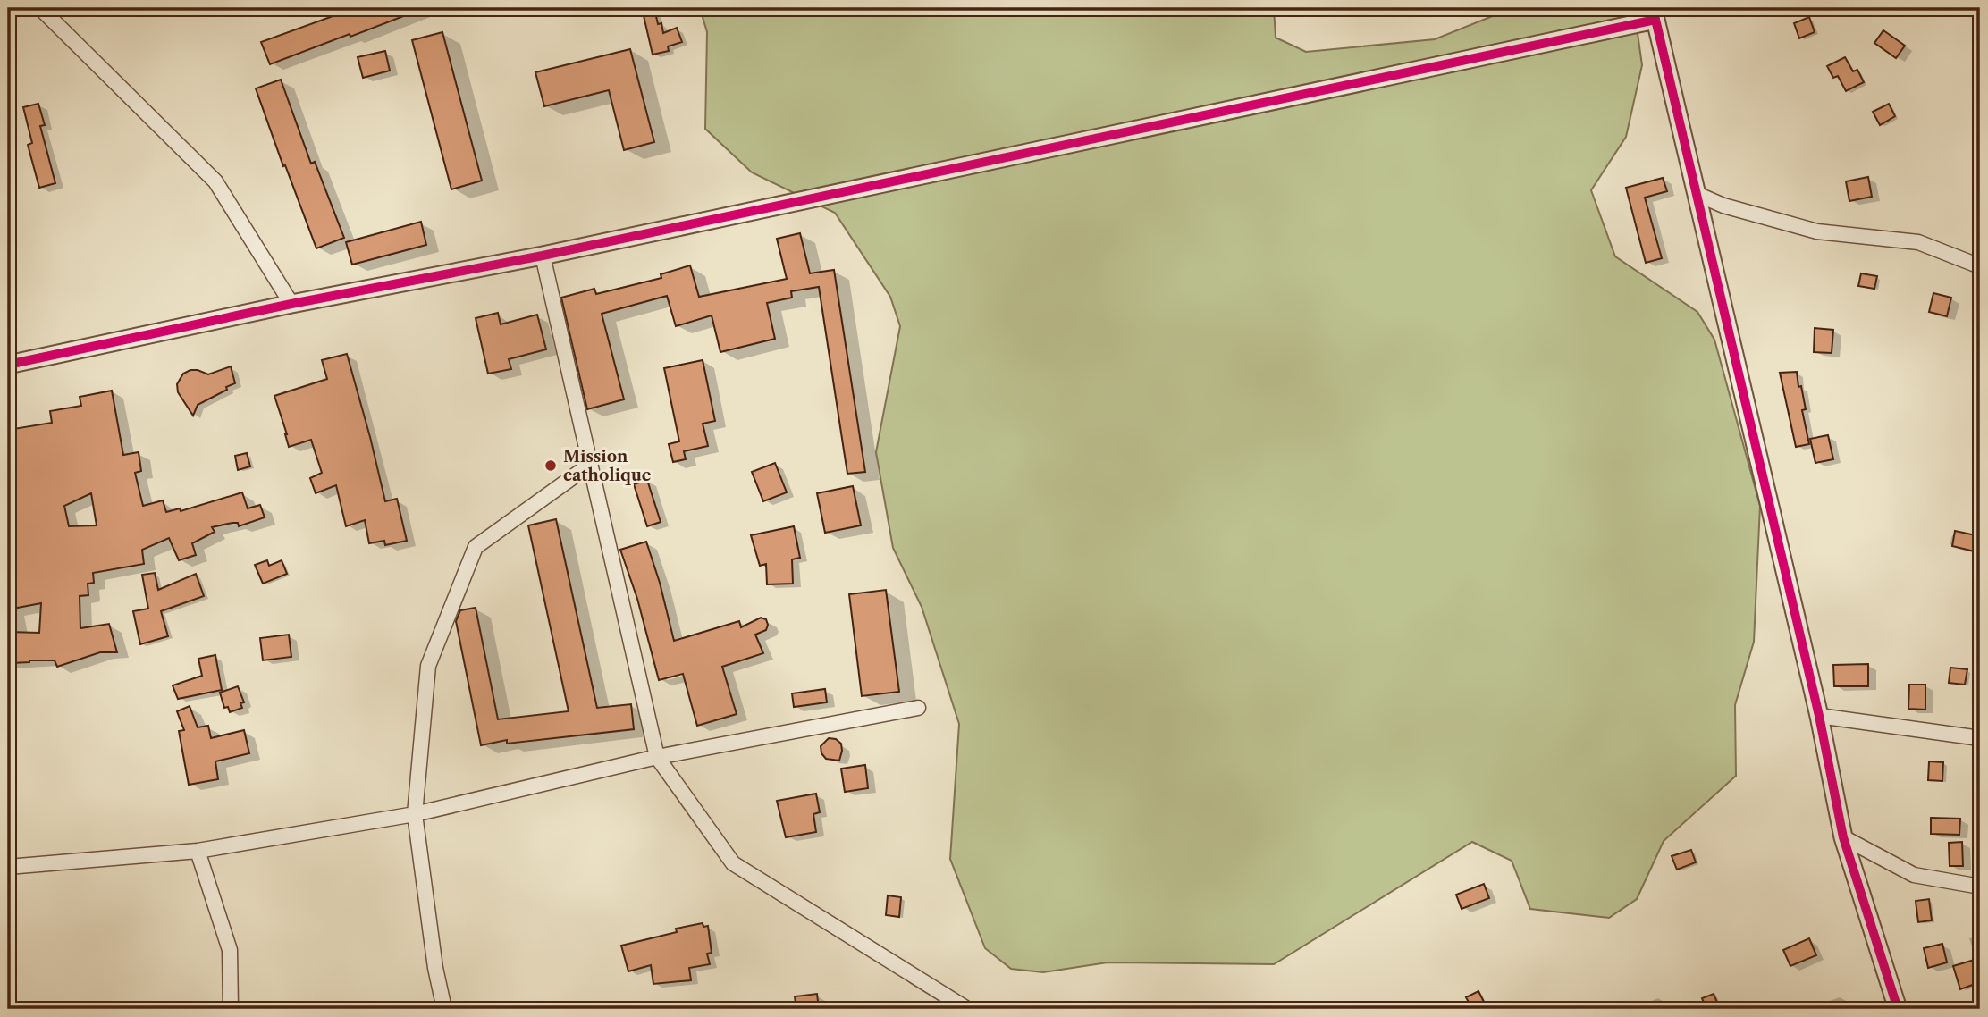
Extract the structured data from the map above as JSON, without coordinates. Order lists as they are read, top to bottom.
{
  "places": ["Mission catholique"]
}
